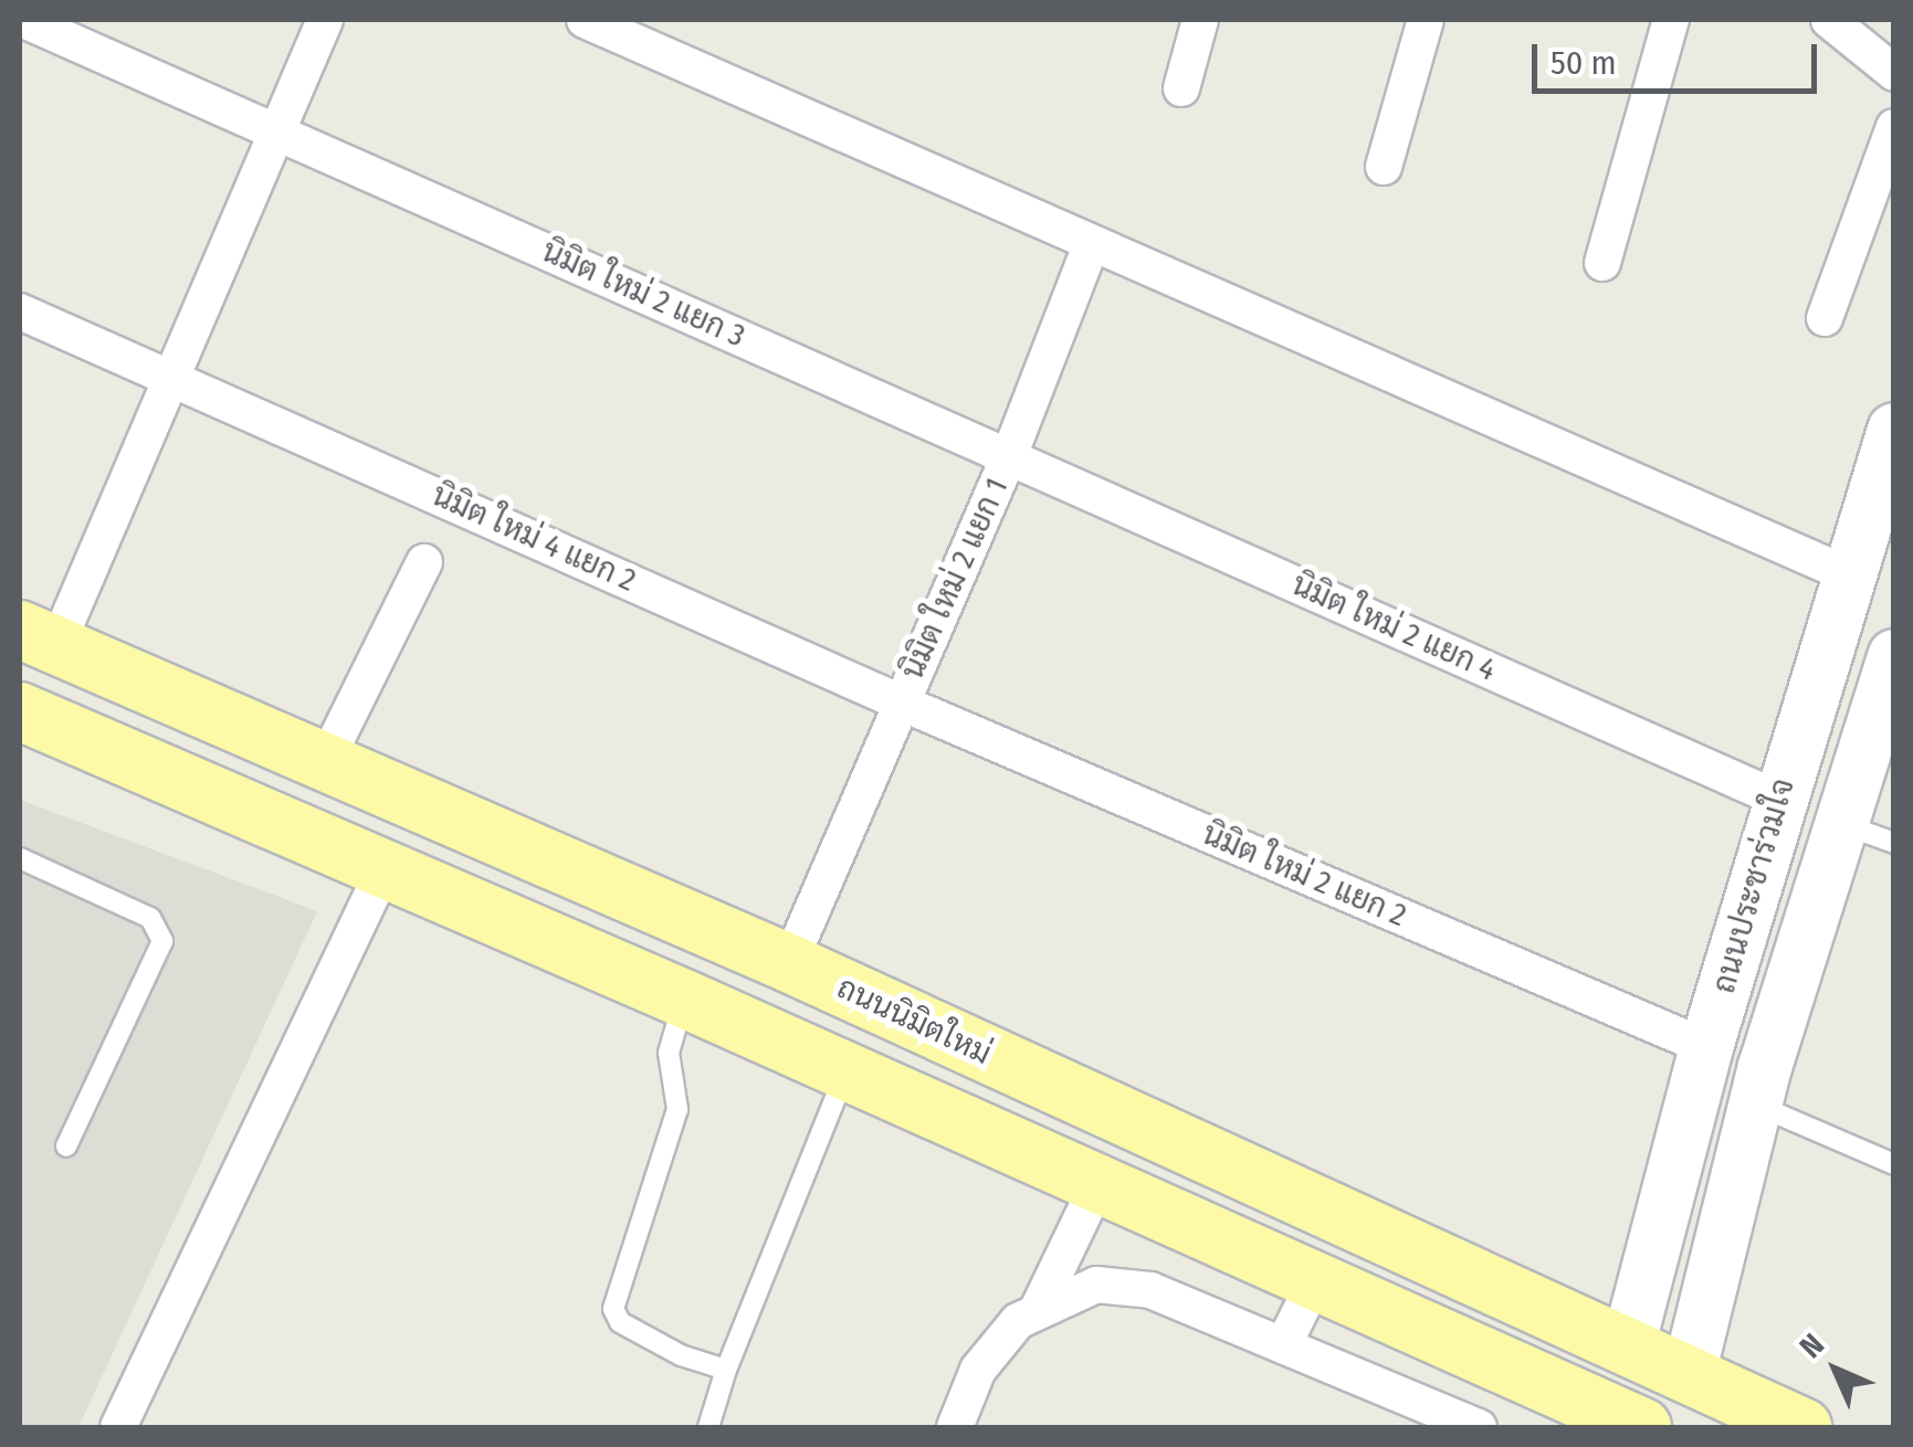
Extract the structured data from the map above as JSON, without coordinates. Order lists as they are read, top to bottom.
{
  "streets": {
    "main road": ["ถนนประชาร่วมใจ", "ถนนนิมิตใหม่"],
    "street": [
      "นิมิต ใหม่ 2 แยก 3",
      "นิมิต ใหม่ 4 แยก 2",
      "นิมิต ใหม่ 2 แยก 1",
      "นิมิต ใหม่ 2 แยก 4",
      "นิมิต ใหม่ 2 แยก 2"
    ]
  },
  "crossings": [
    ["นิมิต ใหม่ 2 แยก 3", "นิมิต ใหม่ 2 แยก 1"],
    ["นิมิต ใหม่ 2 แยก 3", "นิมิต ใหม่ 2 แยก 4"],
    ["นิมิต ใหม่ 4 แยก 2", "นิมิต ใหม่ 2 แยก 1"],
    ["นิมิต ใหม่ 4 แยก 2", "นิมิต ใหม่ 2 แยก 2"],
    ["นิมิต ใหม่ 2 แยก 1", "นิมิต ใหม่ 2 แยก 4"],
    ["นิมิต ใหม่ 2 แยก 1", "นิมิต ใหม่ 2 แยก 2"],
    ["นิมิต ใหม่ 2 แยก 1", "ถนนนิมิตใหม่"],
    ["นิมิต ใหม่ 2 แยก 4", "ถนนประชาร่วมใจ"],
    ["นิมิต ใหม่ 2 แยก 2", "ถนนประชาร่วมใจ"],
    ["ถนนประชาร่วมใจ", "ถนนนิมิตใหม่"]
  ],
  "scale_bar": "50 m",
  "north": "top left"
}
